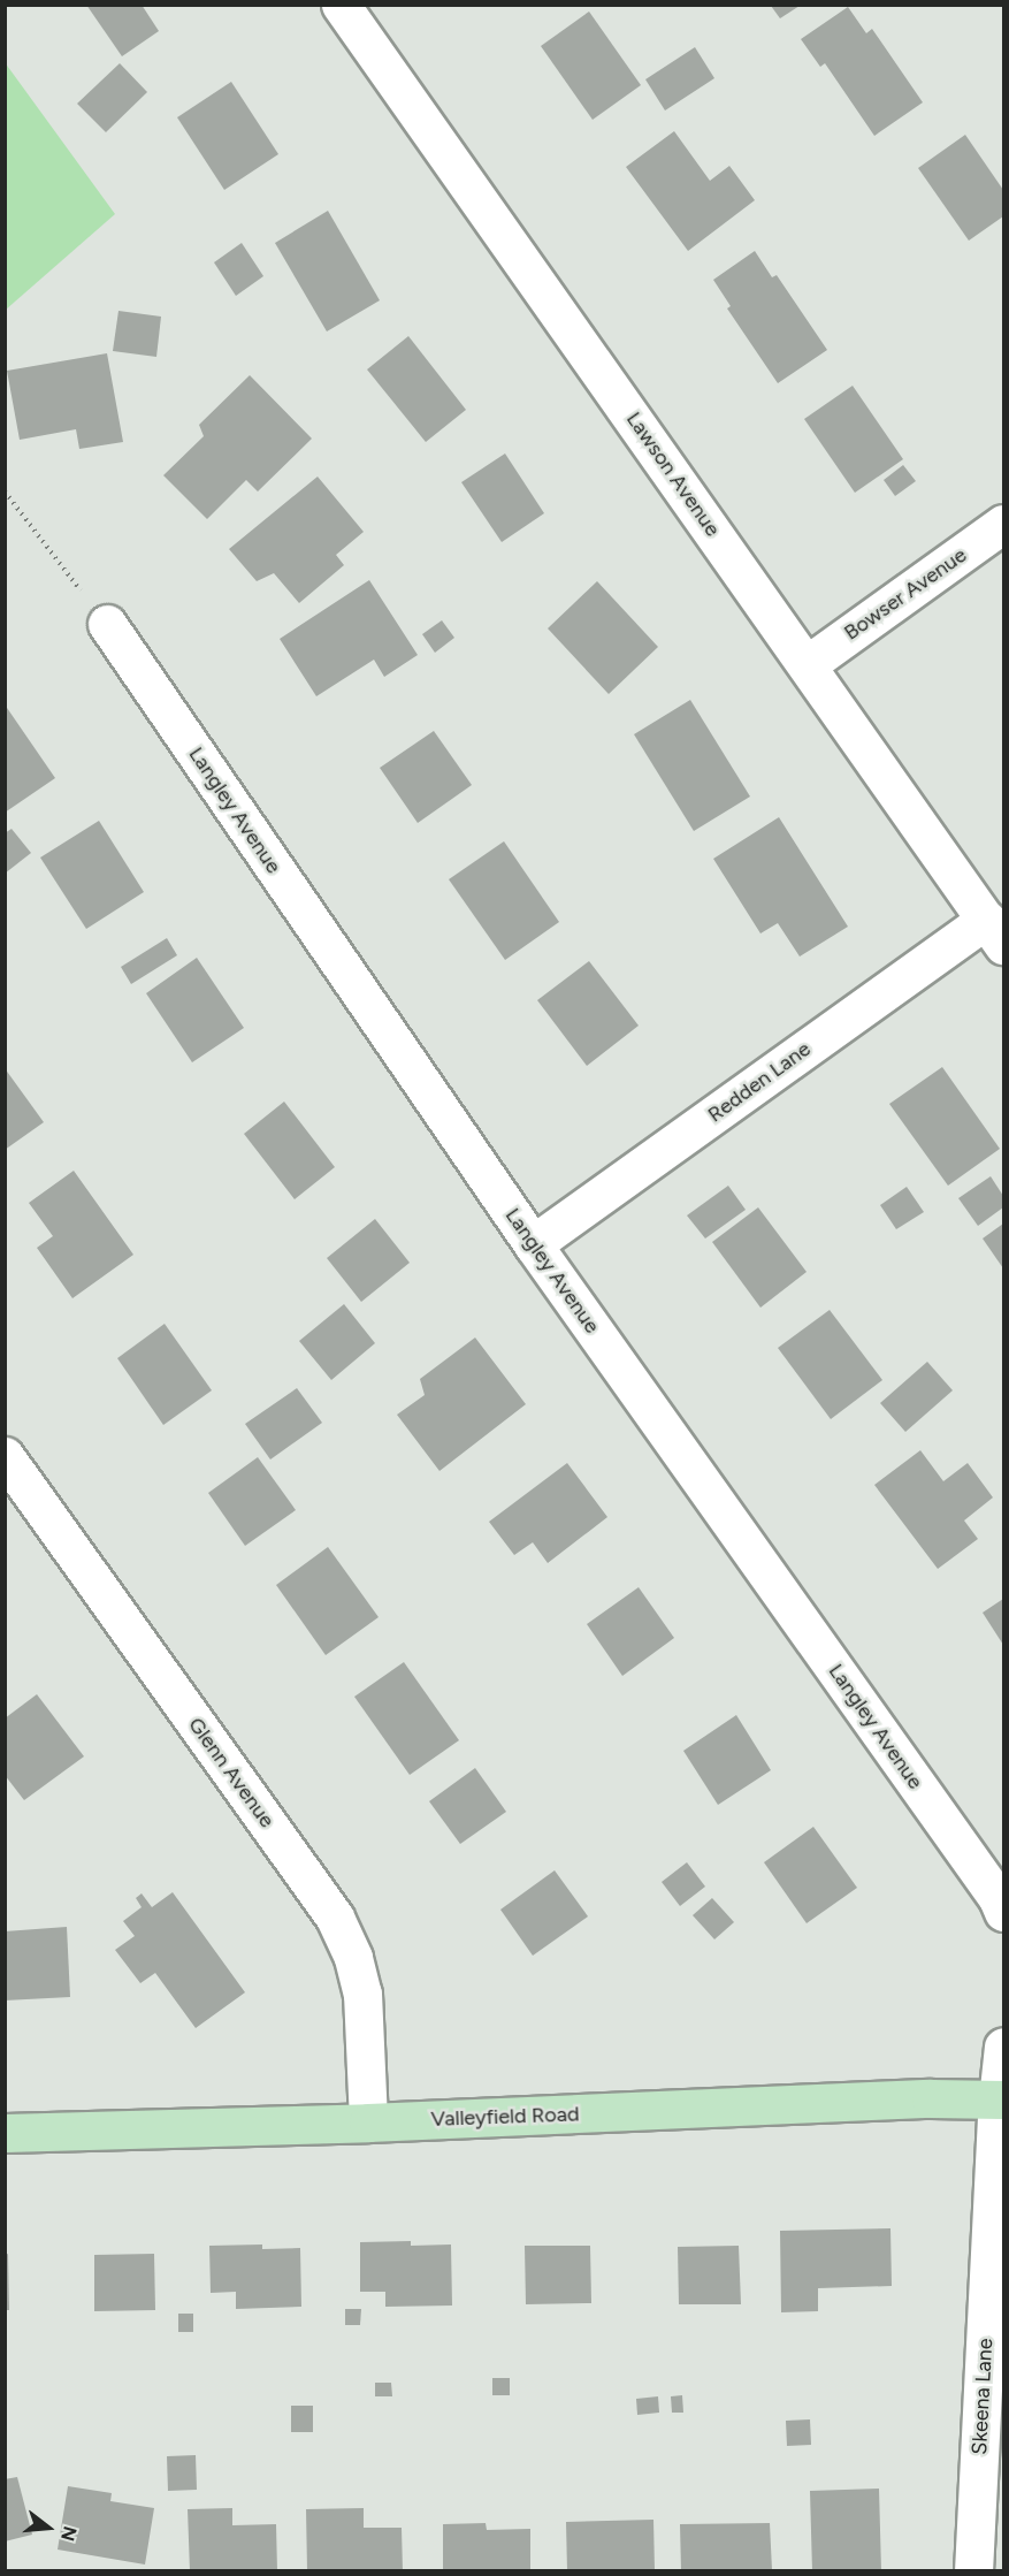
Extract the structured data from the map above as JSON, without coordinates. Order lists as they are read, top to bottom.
{
  "streets": {
    "street": [
      "Lawson Avenue",
      "Bowser Avenue",
      "Langley Avenue",
      "Redden Lane",
      "Glenn Avenue",
      "Valleyfield Road",
      "Skeena Lane"
    ]
  },
  "crossings": [
    ["Lawson Avenue", "Bowser Avenue"],
    ["Lawson Avenue", "Redden Lane"],
    ["Langley Avenue", "Redden Lane"],
    ["Glenn Avenue", "Valleyfield Road"],
    ["Valleyfield Road", "Skeena Lane"]
  ],
  "north": "right"
}
